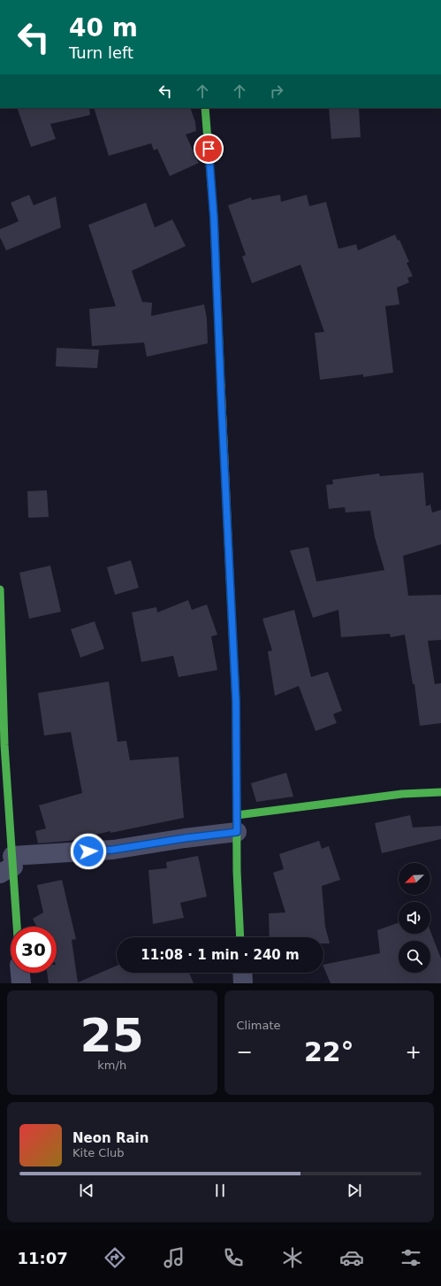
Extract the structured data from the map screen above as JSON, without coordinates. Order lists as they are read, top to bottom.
{
  "north": "bottom left",
  "page": {
    "turn": ["40 m", "Turn left"],
    "limit": "30",
    "trip": "11:08 · 1 min · 240 m",
    "tile": [
      ["25", "km/h"],
      "Climate"
    ],
    "heat": ["−", "22°", "+"],
    "song": ["Neon Rain", "Kite Club"],
    "tabs": "11:07"
  }
}
